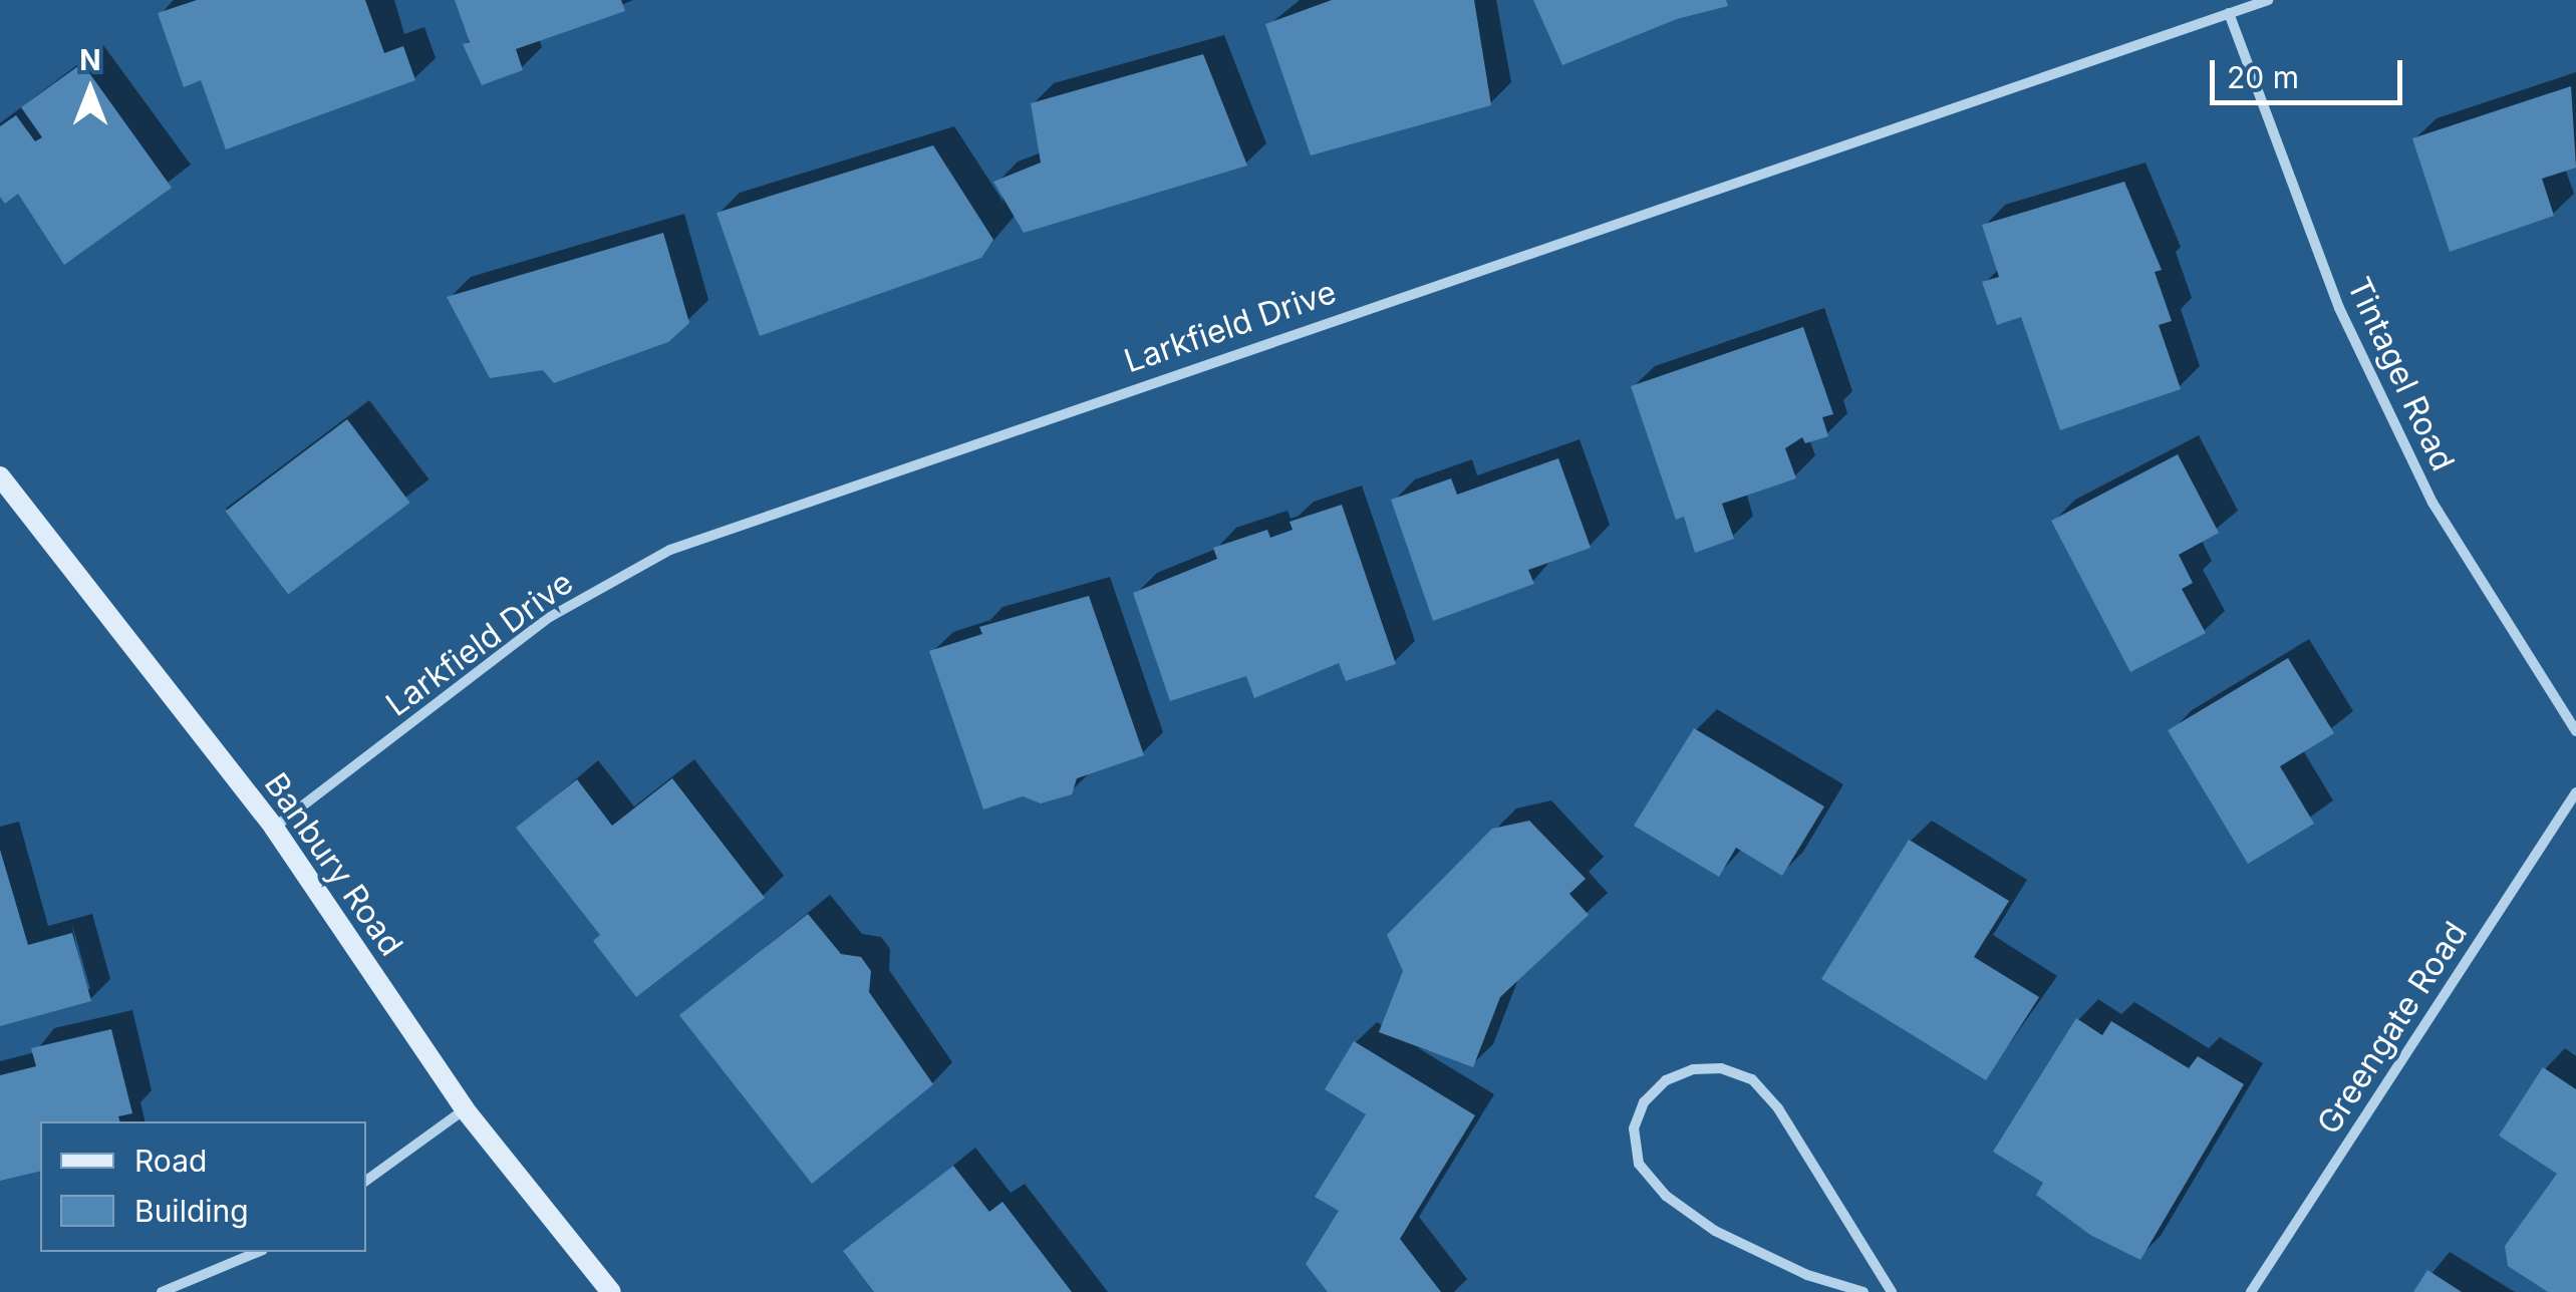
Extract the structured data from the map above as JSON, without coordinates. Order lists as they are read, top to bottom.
{
  "streets": {
    "street": [
      "Larkfield Drive",
      "Tintagel Road",
      "Banbury Road",
      "Greengate Road"
    ]
  },
  "crossings": [
    ["Larkfield Drive", "Tintagel Road"],
    ["Larkfield Drive", "Banbury Road"]
  ],
  "legend": ["Road", "Building"],
  "scale_bar": "20 m",
  "north": "top"
}
